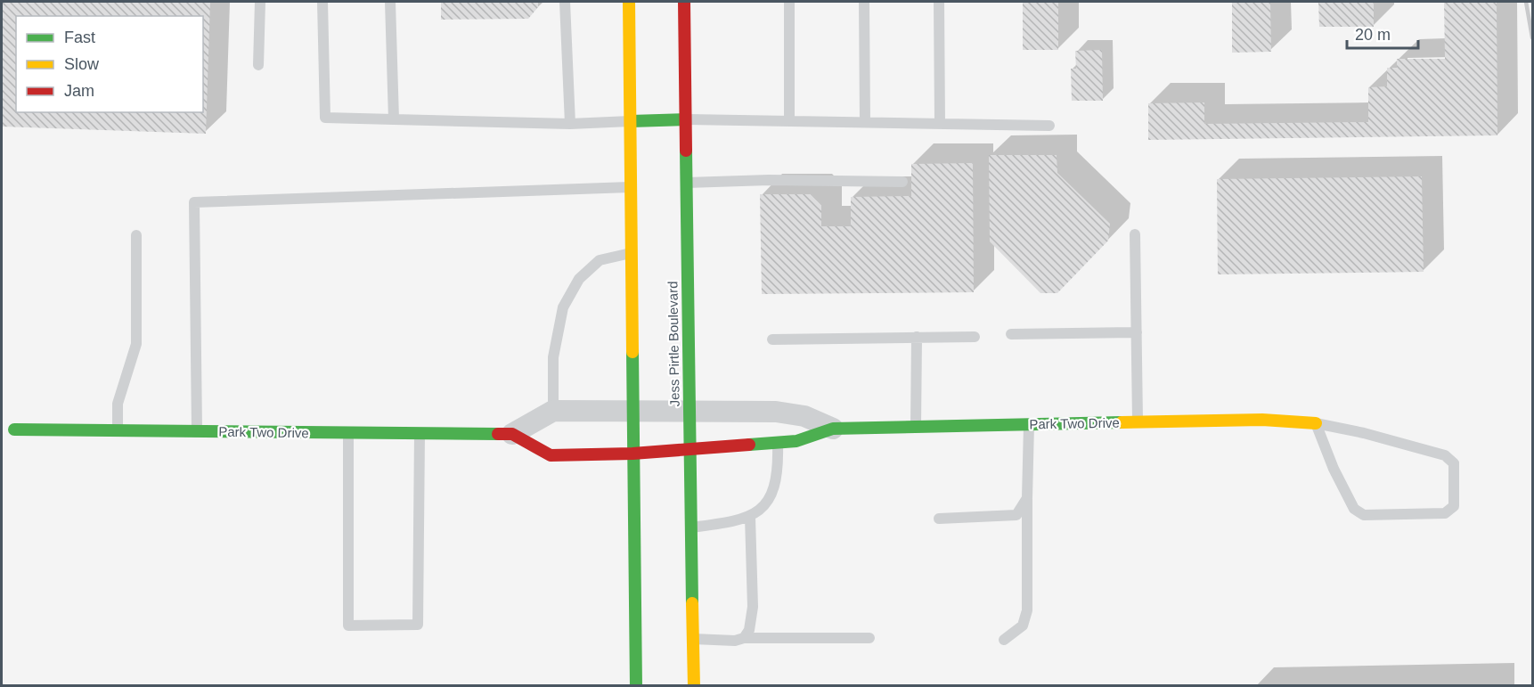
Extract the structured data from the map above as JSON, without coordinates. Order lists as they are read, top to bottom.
{
  "streets": {
    "street": ["Jess Pirtle Boulevard", "Park Two Drive"]
  },
  "crossings": [
    ["Jess Pirtle Boulevard", "Park Two Drive"]
  ],
  "legend": ["Fast", "Slow", "Jam"],
  "scale_bar": "20 m"
}
